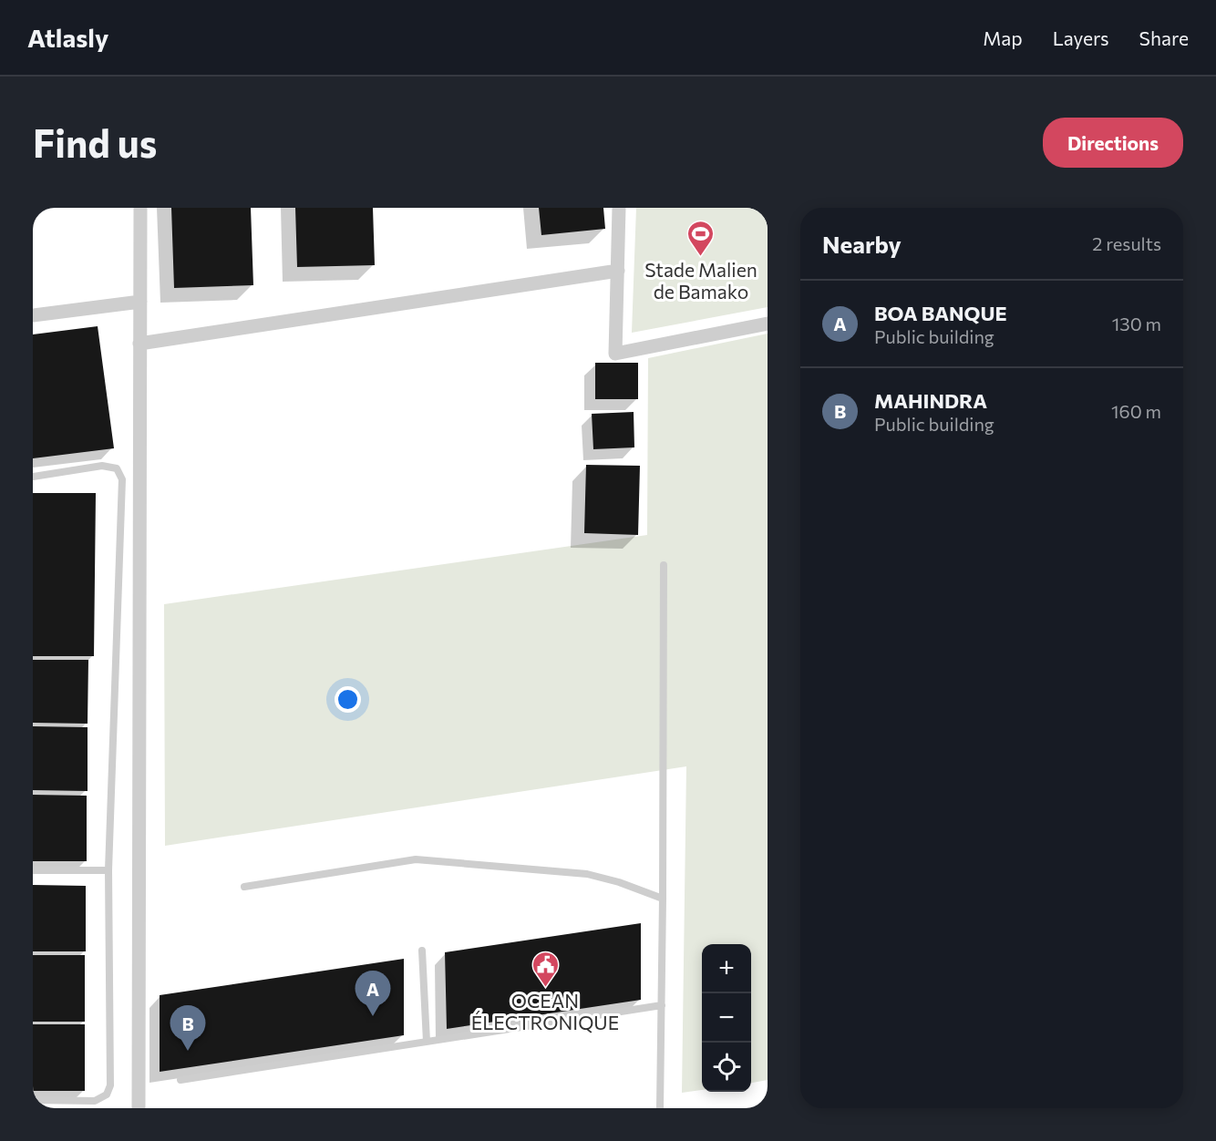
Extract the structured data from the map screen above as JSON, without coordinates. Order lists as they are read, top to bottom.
{
  "places": {
    "sports": ["Stade Malien de Bamako"],
    "public building": ["OCEAN ÉLECTRONIQUE"]
  },
  "page": {
    "header": "Atlasly",
    "nav": ["Map", "Layers", "Share"],
    "buttons": "Directions",
    "title": "Find us",
    "heading": ["Nearby", "2 results"],
    "list": [
      {
        "mark": "A",
        "name": "BOA BANQUE",
        "note": "Public building",
        "value": "130 m"
      },
      {
        "mark": "B",
        "name": "MAHINDRA",
        "note": "Public building",
        "value": "160 m"
      }
    ],
    "map_buttons": ["+", "−"],
    "pins": ["A", "B"]
  }
}
